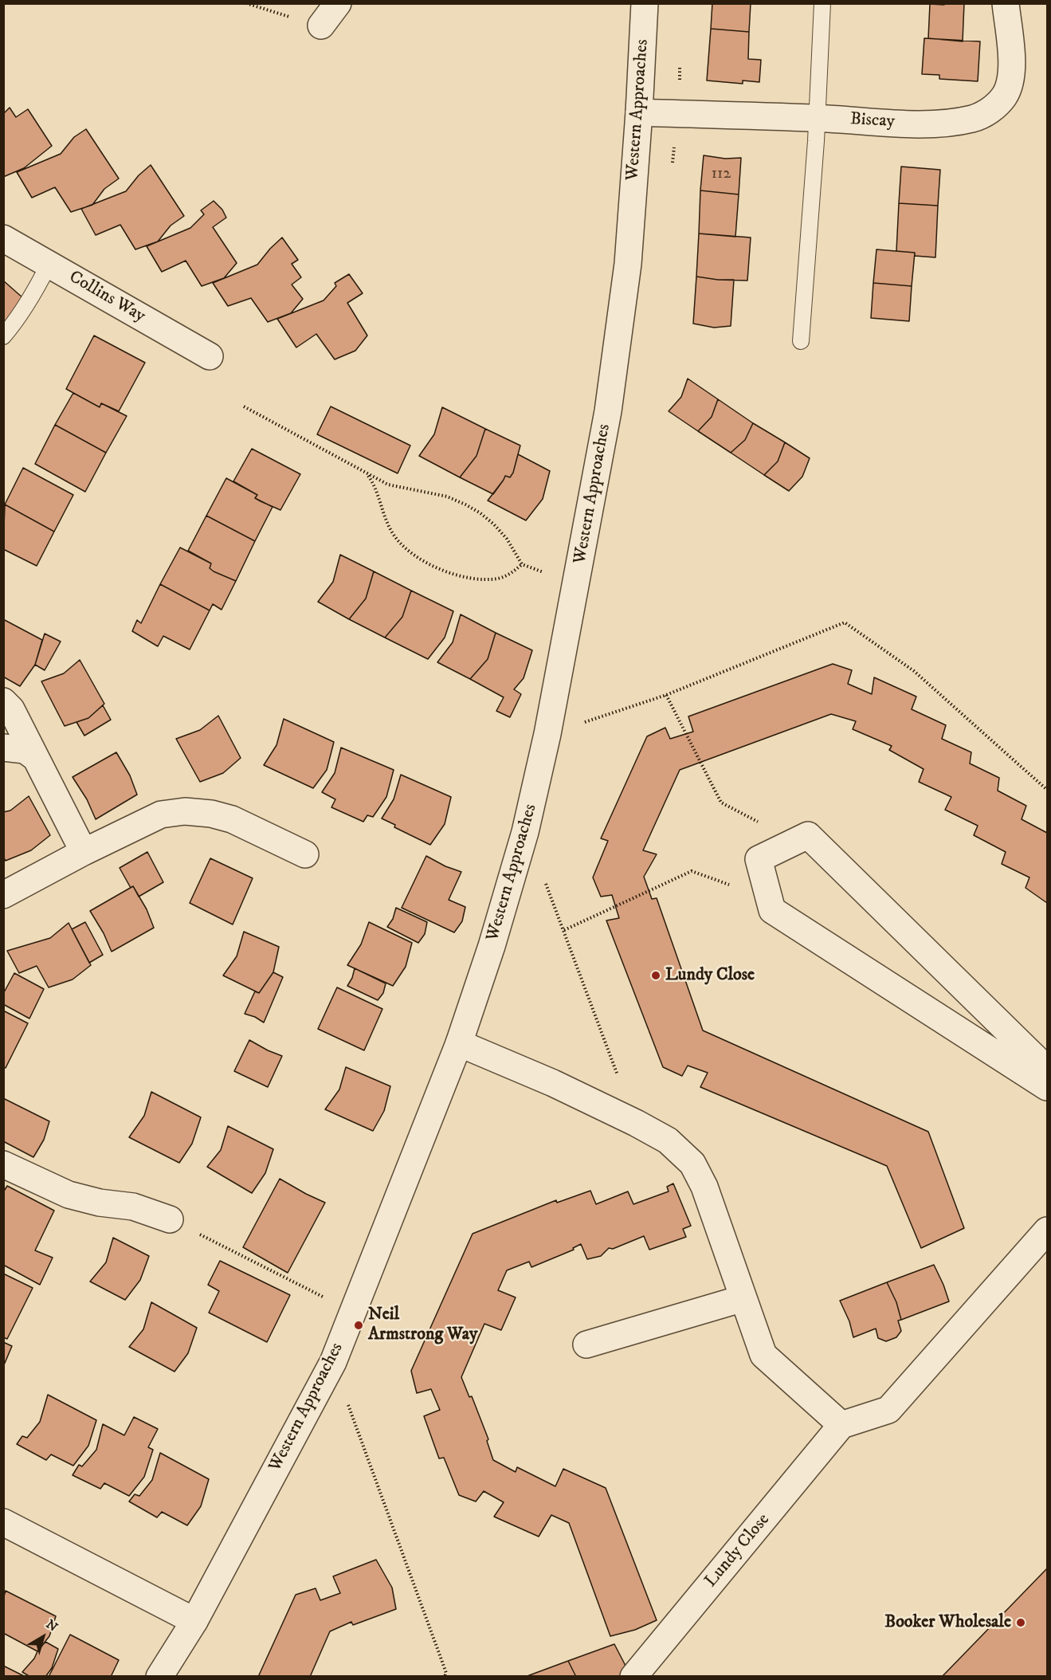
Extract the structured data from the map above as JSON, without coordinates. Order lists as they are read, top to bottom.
{
  "streets": {
    "street": [
      "Western Approaches",
      "Biscay",
      "Collins Way",
      "Lundy Close"
    ]
  },
  "crossings": [
    ["Western Approaches", "Biscay"]
  ],
  "places": ["Lundy Close", "Neil Armstrong Way", "Booker Wholesale"],
  "house_numbers": ["112"],
  "north": "top right"
}
